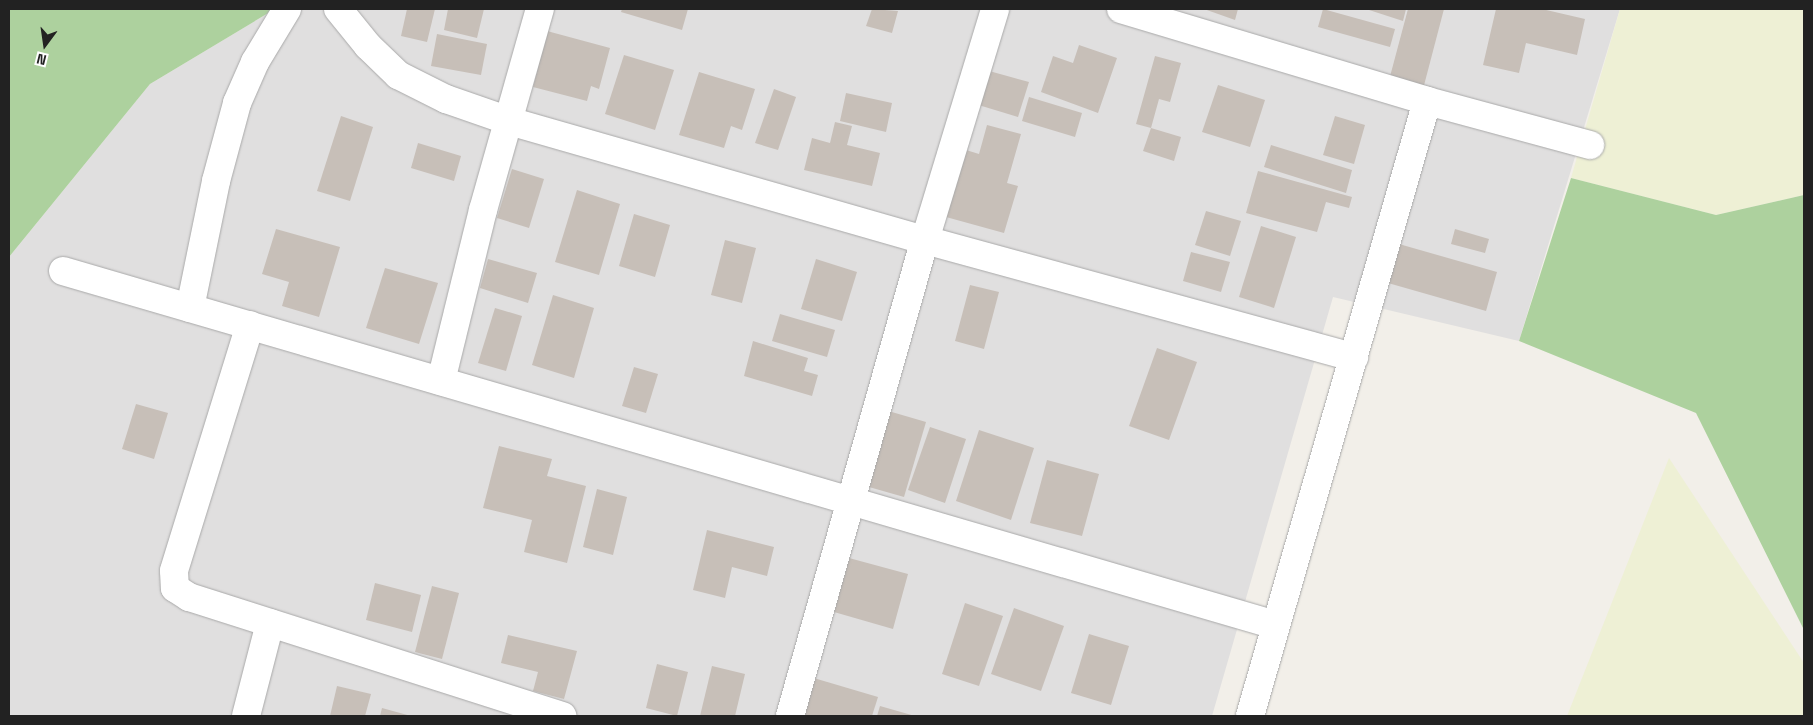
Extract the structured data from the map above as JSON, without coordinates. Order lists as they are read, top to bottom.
{
  "north": "bottom"
}
